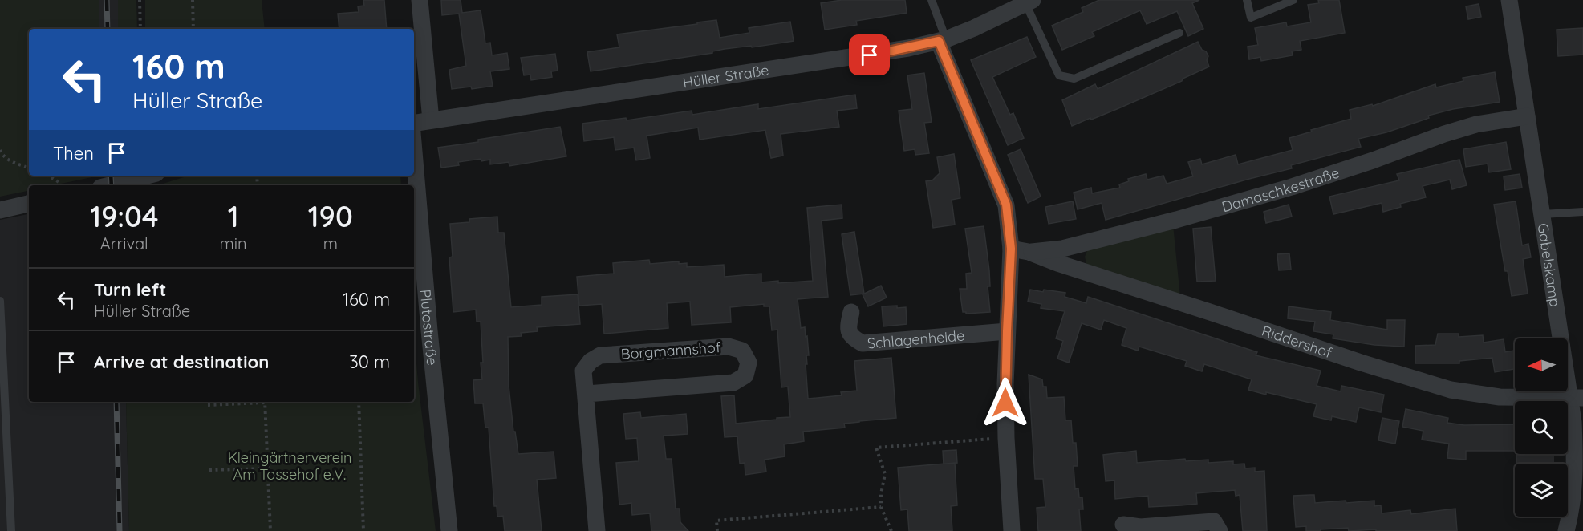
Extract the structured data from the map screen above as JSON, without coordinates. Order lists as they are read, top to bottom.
{
  "streets": {
    "street": [
      "Hüller Straße",
      "Damaschkestraße",
      "Gabelskamp",
      "Plutostraße",
      "Schlagenheide",
      "Riddershof",
      "Borgmannshof"
    ]
  },
  "crossings": [
    ["Damaschkestraße", "Gabelskamp"],
    ["Damaschkestraße", "Riddershof"],
    ["Gabelskamp", "Riddershof"]
  ],
  "parks": ["Kleingärtnerverein Am Tossehof e.V."],
  "north": "left",
  "page": {
    "turn": ["160 m", "Hüller Straße"],
    "then": "Then",
    "eta": [
      "19:04",
      "Arrival",
      "1",
      "min",
      "190",
      "m"
    ],
    "list": [
      {
        "name": "Turn left",
        "note": "Hüller Straße",
        "value": "160 m"
      },
      {
        "name": "Arrive at destination",
        "value": "30 m"
      }
    ]
  }
}
